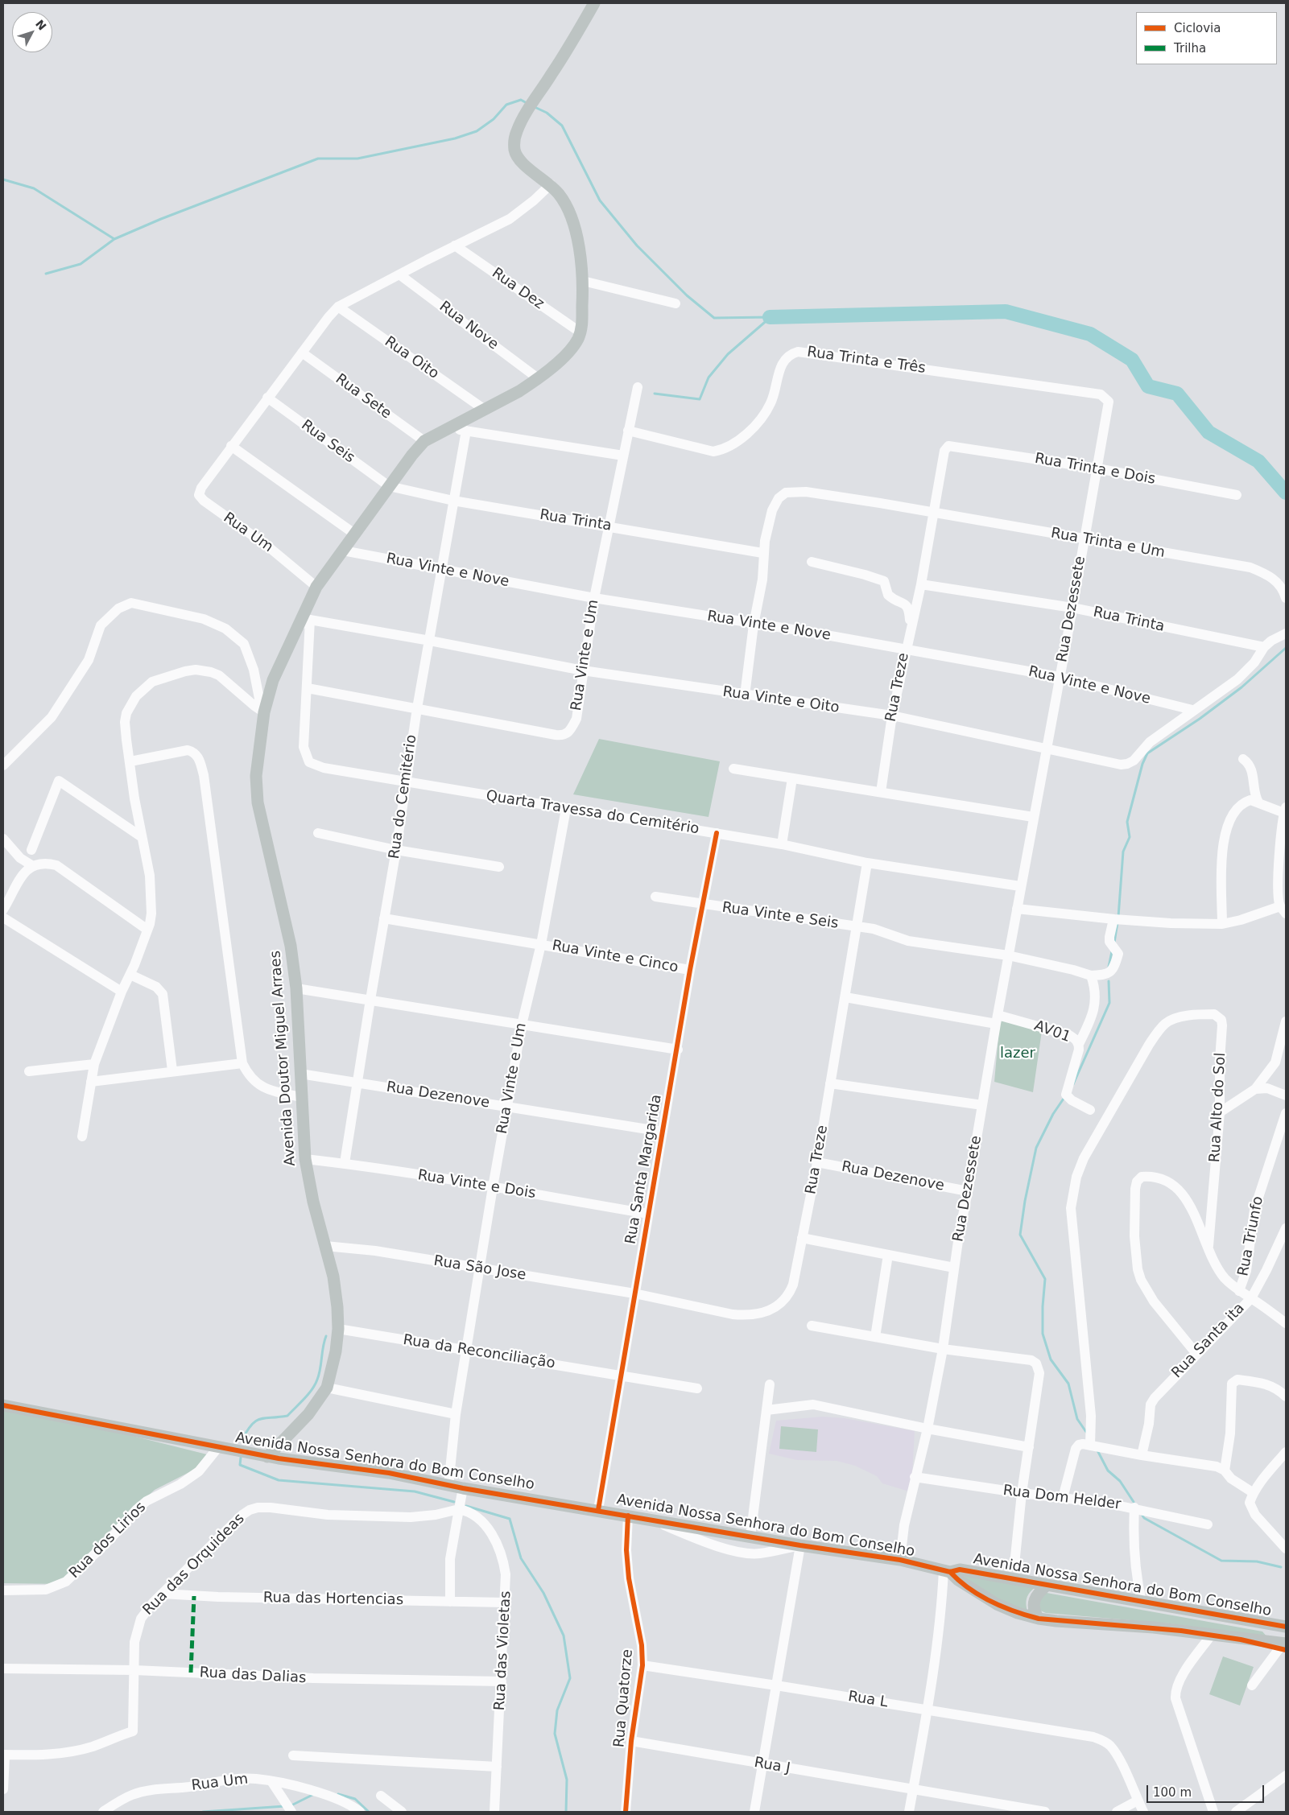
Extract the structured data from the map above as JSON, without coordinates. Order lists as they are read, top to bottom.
{
  "streets": {
    "main road": ["Avenida Doutor Miguel Arraes", "Avenida Nossa Senhora do Bom Conselho"],
    "street": [
      "Rua Dez",
      "Rua Nove",
      "Rua Oito",
      "Rua Trinta e Três",
      "Rua Sete",
      "Rua Seis",
      "Rua Trinta e Dois",
      "Rua Trinta",
      "Rua Um",
      "Rua Trinta e Um",
      "Rua Vinte e Nove",
      "Rua Dezessete",
      "Rua Vinte e Um",
      "Rua Treze",
      "Rua Vinte e Oito",
      "Rua do Cemitério",
      "Quarta Travessa do Cemitério",
      "Rua Vinte e Seis",
      "Rua Vinte e Cinco",
      "AV01",
      "Rua Dezenove",
      "Rua Alto do Sol",
      "Rua Santa Margarida",
      "Rua Vinte e Dois",
      "Rua Triunfo",
      "Rua São Jose",
      "Rua Santa ita",
      "Rua da Reconciliação",
      "Rua Dom Helder",
      "Rua dos Lirios",
      "Rua das Orquideas",
      "Rua das Hortencias",
      "Rua das Violetas",
      "Rua das Dalias",
      "Rua Quatorze",
      "Rua L",
      "Rua J"
    ]
  },
  "crossings": [
    ["Rua Trinta e Três", "Rua Dezessete"],
    ["Rua Trinta e Três", "Rua Vinte e Um"],
    ["Rua Sete", "Avenida Doutor Miguel Arraes"],
    ["Rua Seis", "Rua Trinta"],
    ["Rua Seis", "Avenida Doutor Miguel Arraes"],
    ["Rua Trinta e Dois", "Rua Dezessete"],
    ["Rua Trinta e Dois", "Rua Treze"],
    ["Rua Trinta", "Rua Dezessete"],
    ["Rua Trinta", "Rua Vinte e Um"],
    ["Rua Trinta", "Rua Treze"],
    ["Rua Trinta", "Rua do Cemitério"],
    ["Rua Trinta", "Avenida Doutor Miguel Arraes"],
    ["Rua Um", "Avenida Doutor Miguel Arraes"],
    ["Rua Trinta e Um", "Rua Dezessete"],
    ["Rua Trinta e Um", "Rua Treze"],
    ["Rua Vinte e Nove", "Rua Dezessete"],
    ["Rua Vinte e Nove", "Rua Vinte e Um"],
    ["Rua Vinte e Nove", "Rua Treze"],
    ["Rua Vinte e Nove", "Rua Vinte e Oito"],
    ["Rua Vinte e Nove", "Rua do Cemitério"],
    ["Rua Vinte e Nove", "Avenida Doutor Miguel Arraes"],
    ["Rua Dezessete", "Rua Vinte e Oito"],
    ["Rua Dezessete", "Quarta Travessa do Cemitério"],
    ["Rua Dezessete", "Rua Vinte e Seis"],
    ["Rua Dezessete", "AV01"],
    ["Rua Dezessete", "Rua Dezenove"],
    ["Rua Dezessete", "Avenida Nossa Senhora do Bom Conselho"],
    ["Rua Dezessete", "Rua Dom Helder"],
    ["Rua Vinte e Um", "Rua Vinte e Oito"],
    ["Rua Vinte e Um", "Rua do Cemitério"],
    ["Rua Vinte e Um", "Quarta Travessa do Cemitério"],
    ["Rua Vinte e Um", "Rua Vinte e Cinco"],
    ["Rua Vinte e Um", "Rua Dezenove"],
    ["Rua Vinte e Um", "Rua Vinte e Dois"],
    ["Rua Vinte e Um", "Rua São Jose"],
    ["Rua Vinte e Um", "Rua da Reconciliação"],
    ["Rua Vinte e Um", "Avenida Nossa Senhora do Bom Conselho"],
    ["Rua Treze", "Rua Vinte e Oito"],
    ["Rua Treze", "Quarta Travessa do Cemitério"],
    ["Rua Treze", "Rua Vinte e Seis"],
    ["Rua Treze", "AV01"],
    ["Rua Treze", "Rua Dezenove"],
    ["Rua Treze", "Rua Santa Margarida"],
    ["Rua Treze", "Rua São Jose"],
    ["Rua Vinte e Oito", "Rua do Cemitério"],
    ["Rua Vinte e Oito", "Quarta Travessa do Cemitério"],
    ["Rua do Cemitério", "Quarta Travessa do Cemitério"],
    ["Rua do Cemitério", "Rua Vinte e Cinco"],
    ["Rua do Cemitério", "Rua Dezenove"],
    ["Rua do Cemitério", "Rua Vinte e Dois"],
    ["Quarta Travessa do Cemitério", "Rua Santa Margarida"],
    ["Rua Vinte e Seis", "Rua Santa Margarida"],
    ["Rua Vinte e Cinco", "Rua Santa Margarida"],
    ["Avenida Doutor Miguel Arraes", "Rua Dezenove"],
    ["Avenida Doutor Miguel Arraes", "Rua Vinte e Dois"],
    ["Avenida Doutor Miguel Arraes", "Rua São Jose"],
    ["Avenida Doutor Miguel Arraes", "Rua da Reconciliação"],
    ["Avenida Doutor Miguel Arraes", "Avenida Nossa Senhora do Bom Conselho"],
    ["Rua Dezenove", "Rua Santa Margarida"],
    ["Rua Santa Margarida", "Rua Vinte e Dois"],
    ["Rua Santa Margarida", "Rua São Jose"],
    ["Rua Santa Margarida", "Rua da Reconciliação"],
    ["Rua Santa Margarida", "Avenida Nossa Senhora do Bom Conselho"],
    ["Avenida Nossa Senhora do Bom Conselho", "Rua dos Lirios"],
    ["Avenida Nossa Senhora do Bom Conselho", "Rua Quatorze"],
    ["Rua das Orquideas", "Rua das Hortencias"],
    ["Rua das Orquideas", "Rua das Violetas"],
    ["Rua das Orquideas", "Rua das Dalias"],
    ["Rua das Hortencias", "Rua das Violetas"],
    ["Rua das Violetas", "Rua das Dalias"],
    ["Rua Quatorze", "Rua L"],
    ["Rua Quatorze", "Rua J"]
  ],
  "parks": ["lazer"],
  "legend": ["Ciclovia", "Trilha"],
  "scale_bar": "100 m",
  "north": "top right"
}
